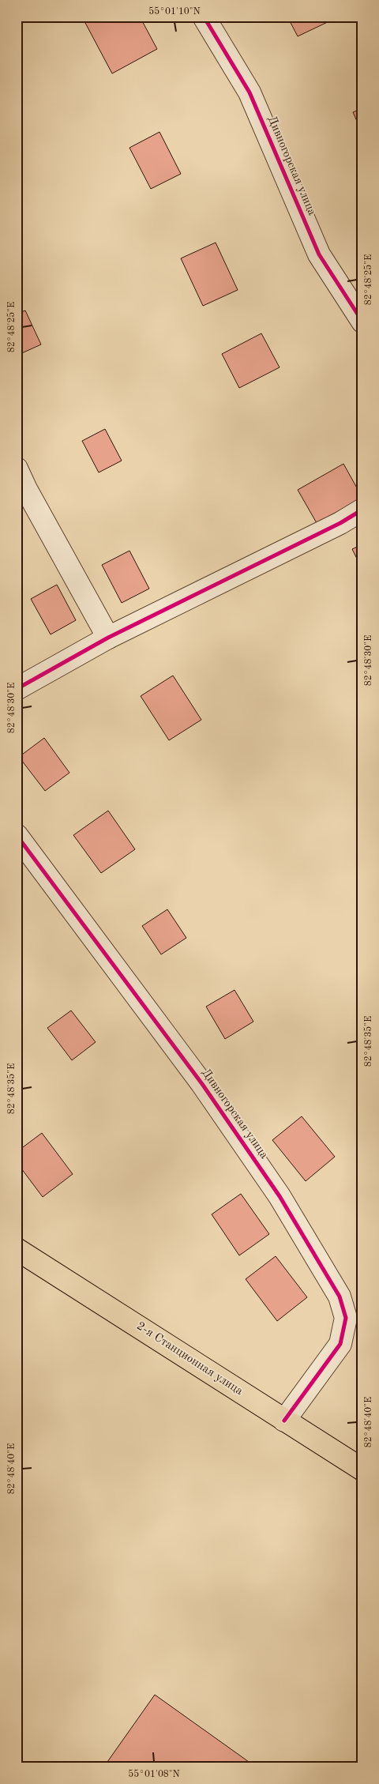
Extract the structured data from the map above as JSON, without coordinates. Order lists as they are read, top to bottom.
{
  "streets": {
    "main road": ["2-я Станционная улица"],
    "street": ["Дивногорская улица"]
  },
  "crossings": [
    ["Дивногорская улица", "2-я Станционная улица"]
  ],
  "coordinates": [
    "55°01'10\"N",
    "82°48'25\"E",
    "82°48'30\"E",
    "82°48'35\"E",
    "82°48'40\"E",
    "55°01'08\"N"
  ]
}
